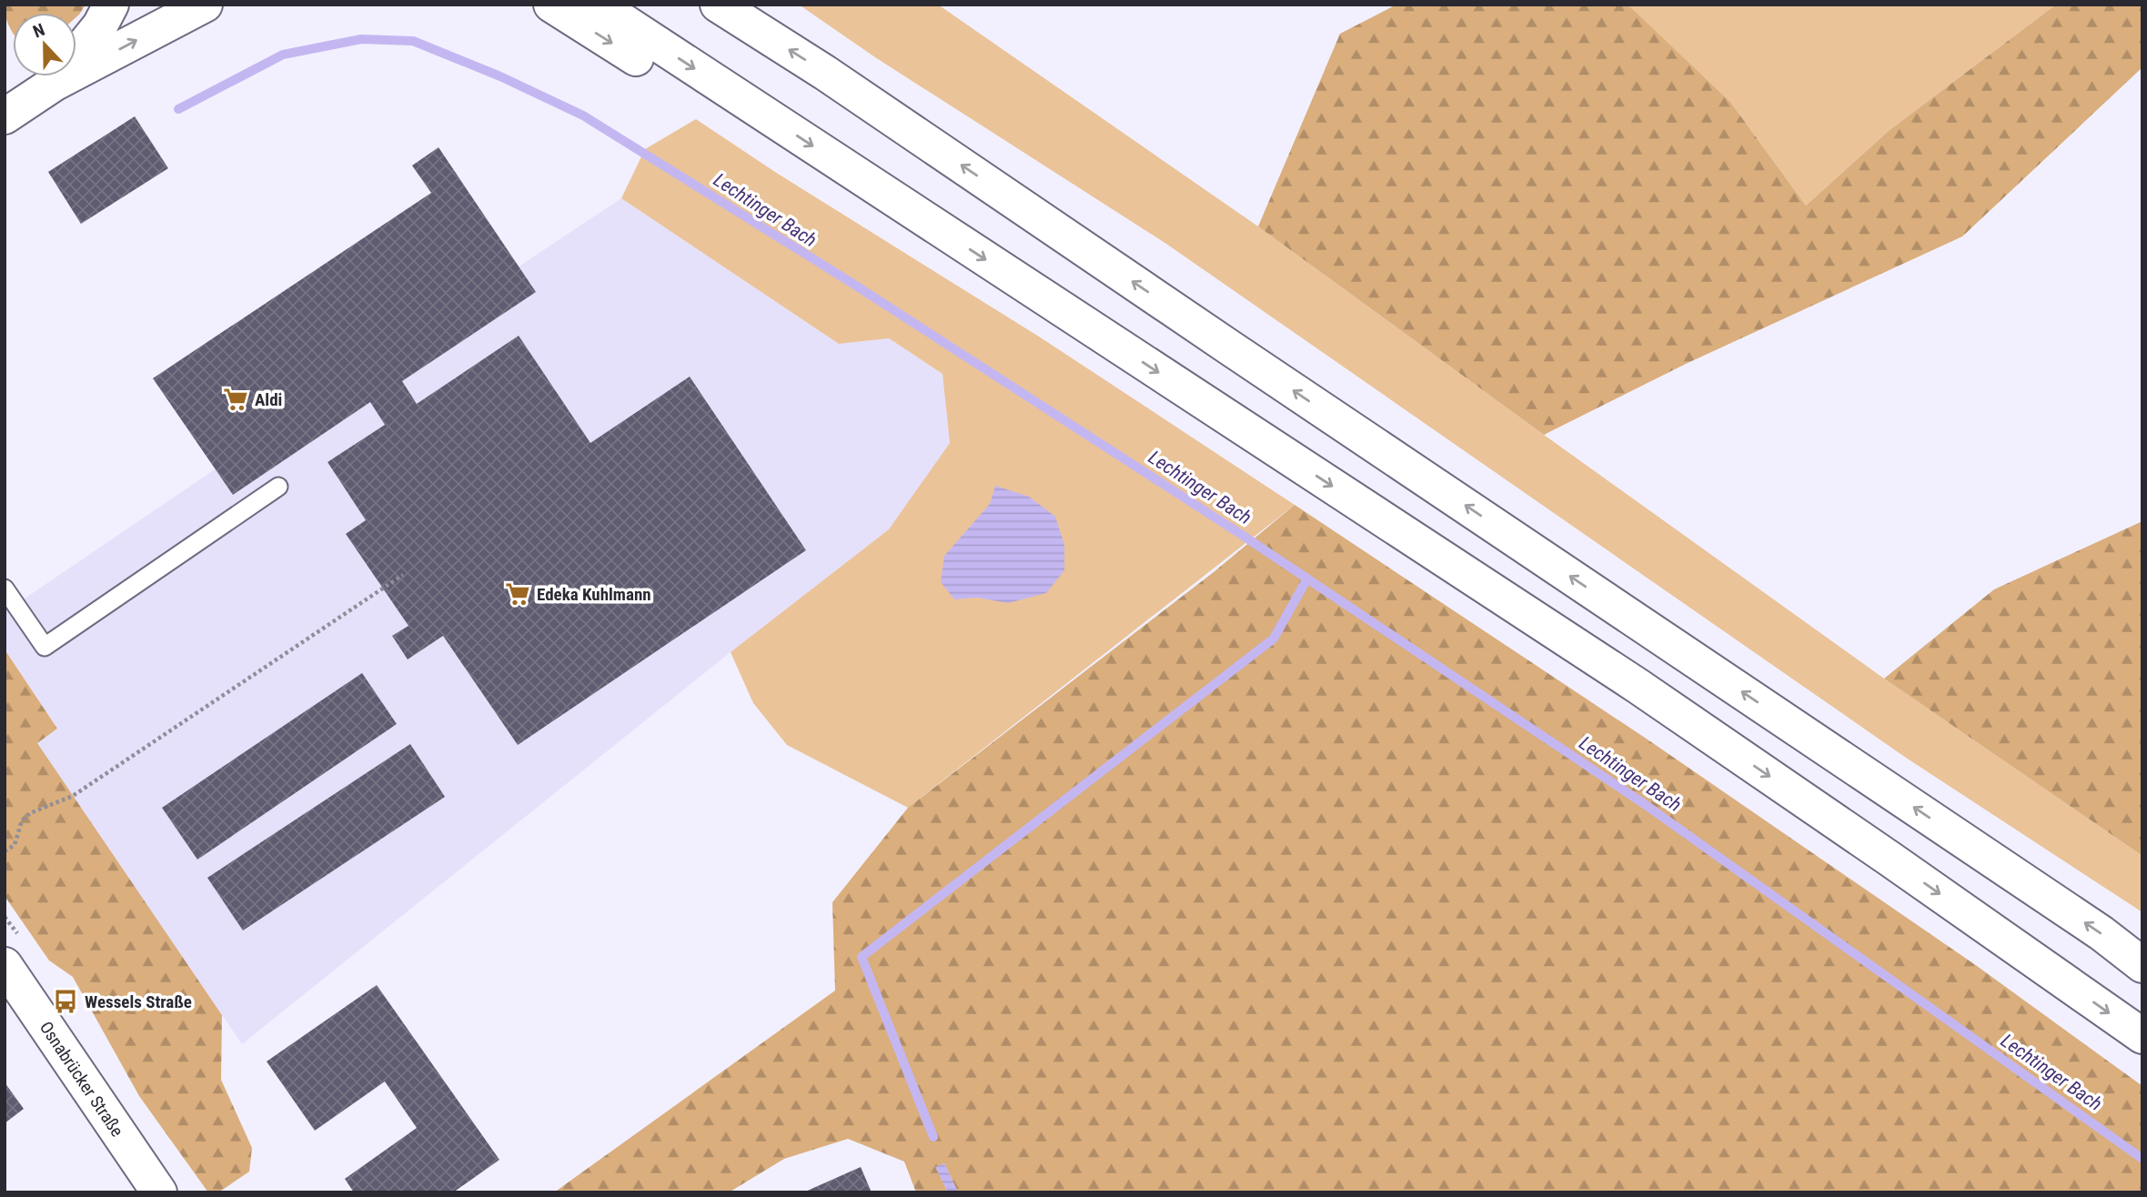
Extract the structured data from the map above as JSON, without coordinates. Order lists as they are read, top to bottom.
{
  "streets": {
    "main road": ["Osnabrücker Straße"]
  },
  "water": ["Lechtinger Bach"],
  "places": {
    "supermarket": ["Aldi", "Edeka Kuhlmann"],
    "bus stop": ["Wessels Straße"]
  },
  "north": "top"
}
